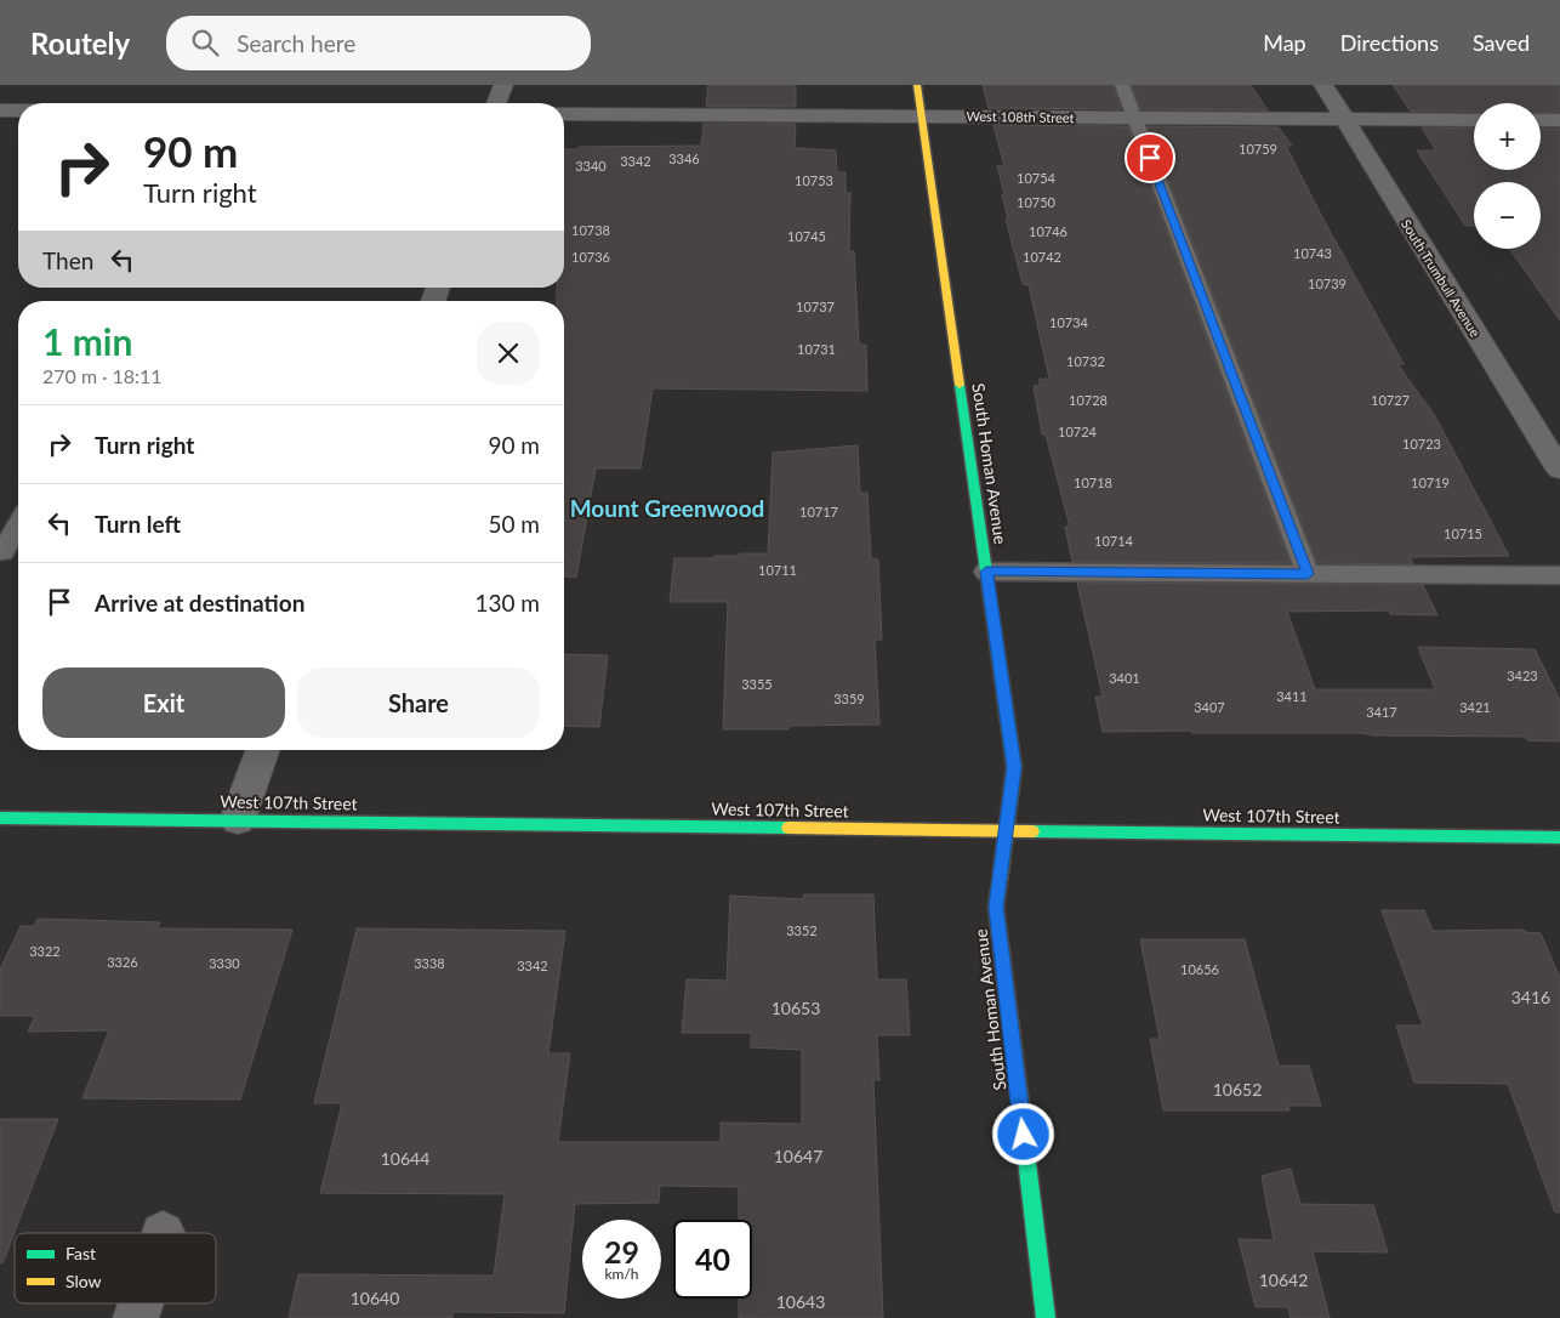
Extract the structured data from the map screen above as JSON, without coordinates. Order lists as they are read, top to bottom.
{
  "streets": {
    "street": [
      "West 108th Street",
      "South Trumbull Avenue",
      "South Homan Avenue",
      "West 107th Street"
    ]
  },
  "crossings": [
    ["West 108th Street", "South Trumbull Avenue"],
    ["West 108th Street", "South Homan Avenue"],
    ["South Homan Avenue", "West 107th Street"]
  ],
  "districts": ["Mount Greenwood"],
  "house_numbers": [
    "10759",
    "3346",
    "3342",
    "3340",
    "10754",
    "10753",
    "10750",
    "10738",
    "10746",
    "10745",
    "10743",
    "10736",
    "10742",
    "10739",
    "10737",
    "10734",
    "10731",
    "10732",
    "10728",
    "10727",
    "10724",
    "10723",
    "10718",
    "10719",
    "10717",
    "10715",
    "10714",
    "10711",
    "3423",
    "3401",
    "3355",
    "3411",
    "3359",
    "3407",
    "3421",
    "3417",
    "3352",
    "3322",
    "3326",
    "3330",
    "3338",
    "3342",
    "10656",
    "3416",
    "10653",
    "10652",
    "10647",
    "10644",
    "10642",
    "10640",
    "10643"
  ],
  "legend": ["Fast", "Slow"],
  "page": {
    "header": "Routely",
    "search": "Search here",
    "nav": ["Map", "Directions", "Saved"],
    "map_buttons": ["+", "−"],
    "turn": ["90 m", "Turn right"],
    "then": "Then",
    "heading": ["1 min", "270 m · 18:11"],
    "list": [
      {
        "name": "Turn right",
        "value": "90 m"
      },
      {
        "name": "Turn left",
        "value": "50 m"
      },
      {
        "name": "Arrive at destination",
        "value": "130 m"
      }
    ],
    "buttons": ["Exit", "Share"],
    "speed": "29 km/h",
    "limit": "40"
  }
}
